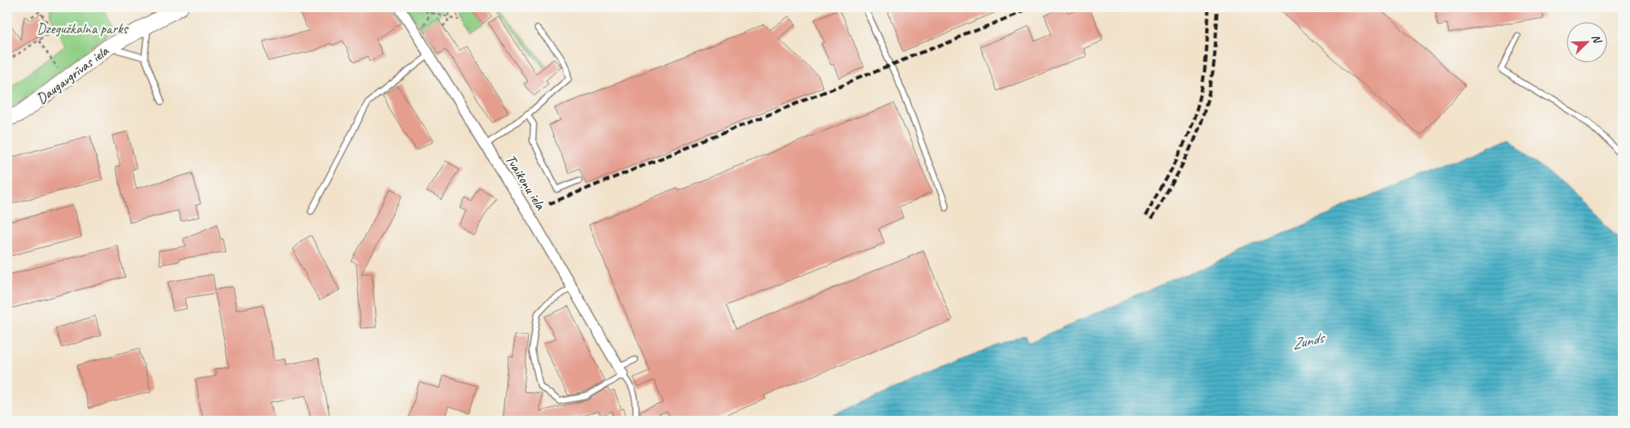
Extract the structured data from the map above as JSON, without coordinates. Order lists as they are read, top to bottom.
{
  "streets": {
    "main road": ["Daugavgrīvas iela"],
    "street": ["Tvaikoņu iela"]
  },
  "water": ["Zunds"],
  "parks": ["Dzegužkalna parks"],
  "north": "top right"
}
